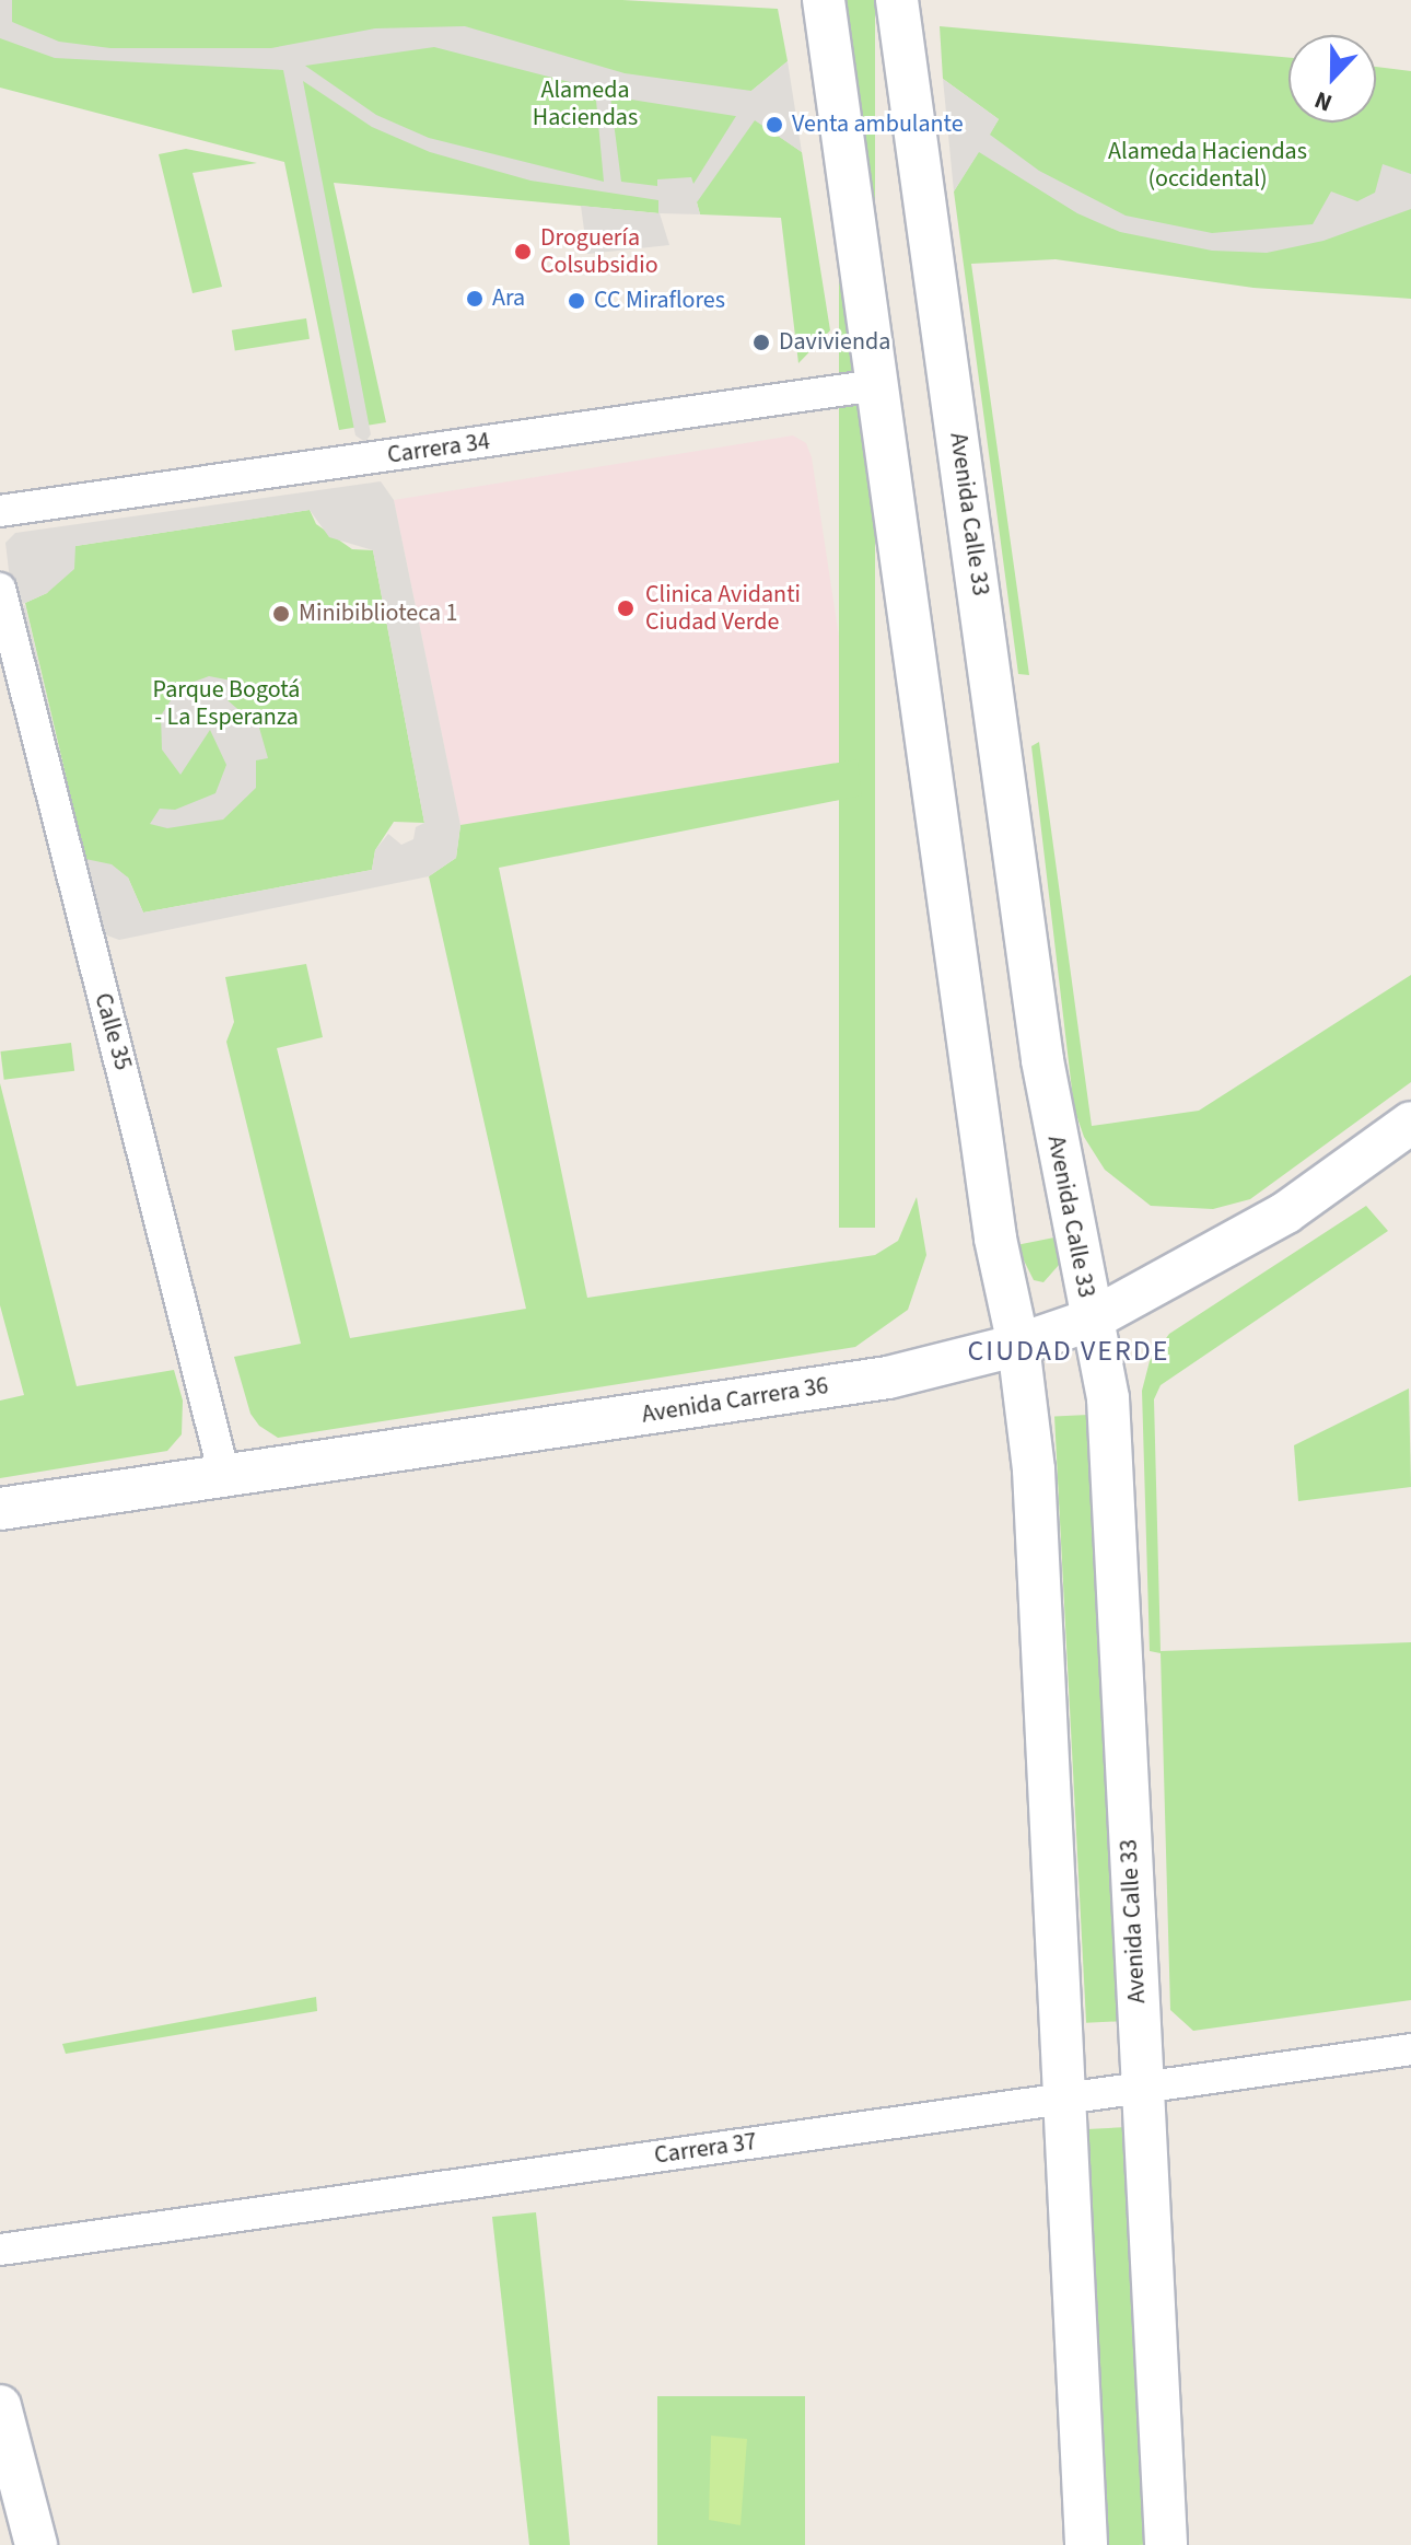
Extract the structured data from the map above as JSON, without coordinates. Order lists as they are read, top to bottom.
{
  "streets": {
    "main road": ["Avenida Calle 33", "Avenida Carrera 36"],
    "street": ["Carrera 34", "Calle 35", "Carrera 37"]
  },
  "crossings": [
    ["Avenida Calle 33", "Avenida Carrera 36"],
    ["Avenida Calle 33", "Carrera 37"],
    ["Calle 35", "Avenida Carrera 36"]
  ],
  "districts": ["CIUDAD VERDE"],
  "parks": ["Alameda Haciendas", "Alameda Haciendas (occidental)", "Parque Bogotá - La Esperanza"],
  "places": [
    "Venta ambulante",
    "Droguería Colsubsidio",
    "Ara",
    "CC Miraflores",
    "Davivienda",
    "Clinica Avidanti Ciudad Verde",
    "Minibiblioteca 1"
  ],
  "north": "bottom"
}
